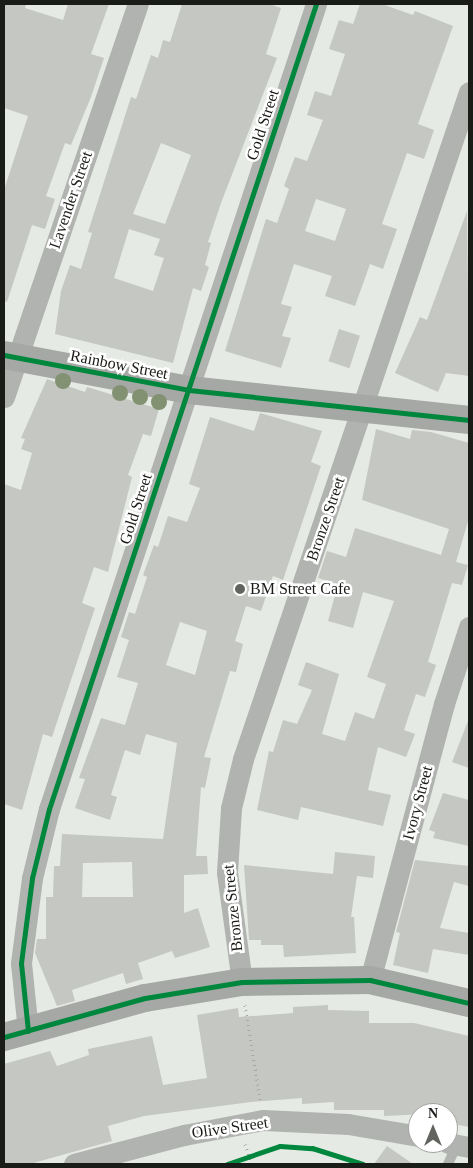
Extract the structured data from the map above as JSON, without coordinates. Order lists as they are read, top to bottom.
{
  "streets": {
    "street": [
      "Gold Street",
      "Lavender Street",
      "Rainbow Street",
      "Bronze Street",
      "Ivory Street",
      "Olive Street"
    ]
  },
  "crossings": [
    ["Gold Street", "Rainbow Street"],
    ["Lavender Street", "Rainbow Street"],
    ["Rainbow Street", "Bronze Street"]
  ],
  "places": ["BM Street Cafe"],
  "north": "top"
}
